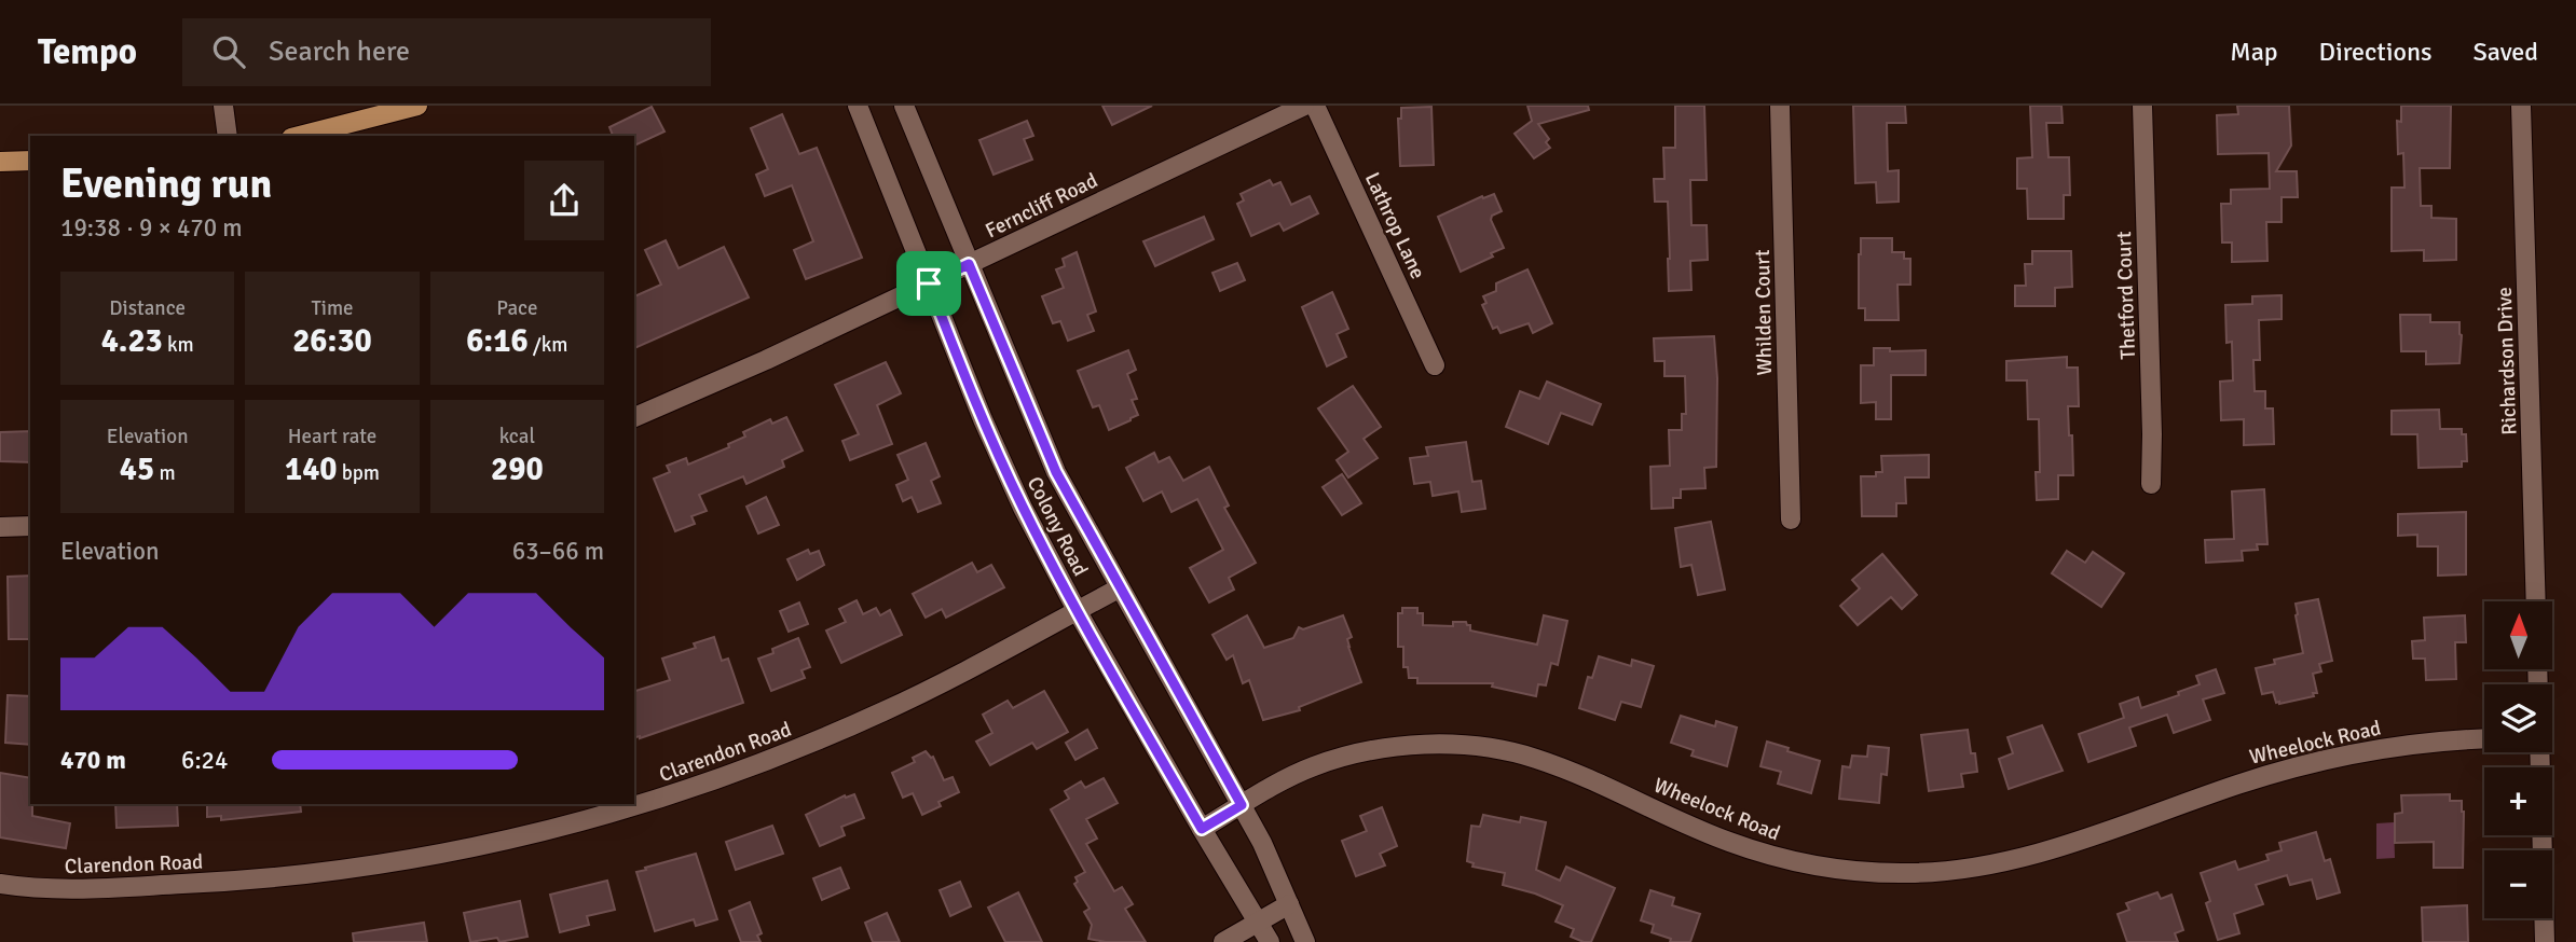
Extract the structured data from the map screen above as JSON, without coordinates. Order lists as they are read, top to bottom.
{
  "streets": {
    "street": [
      "Ferncliff Road",
      "Lathrop Lane",
      "Thetford Court",
      "Whilden Court",
      "Richardson Drive",
      "Colony Road",
      "Wheelock Road",
      "Clarendon Road"
    ]
  },
  "crossings": [
    ["Ferncliff Road", "Colony Road"],
    ["Colony Road", "Wheelock Road"],
    ["Colony Road", "Clarendon Road"]
  ],
  "north": "top",
  "page": {
    "header": "Tempo",
    "search": "Search here",
    "nav": ["Map", "Directions", "Saved"],
    "heading": ["Evening run", "19:38 · 9 × 470 m"],
    "stats": [
      ["Distance", "4.23 km"],
      ["Time", "26:30"],
      ["Pace", "6:16 /km"],
      ["Elevation", "45 m"],
      ["Heart rate", "140 bpm"],
      ["kcal", "290"]
    ],
    "chart": ["Elevation", "63–66 m"],
    "map_buttons": ["+", "−"],
    "list": [
      {
        "name": "470 m",
        "note": "6:24"
      }
    ]
  }
}
